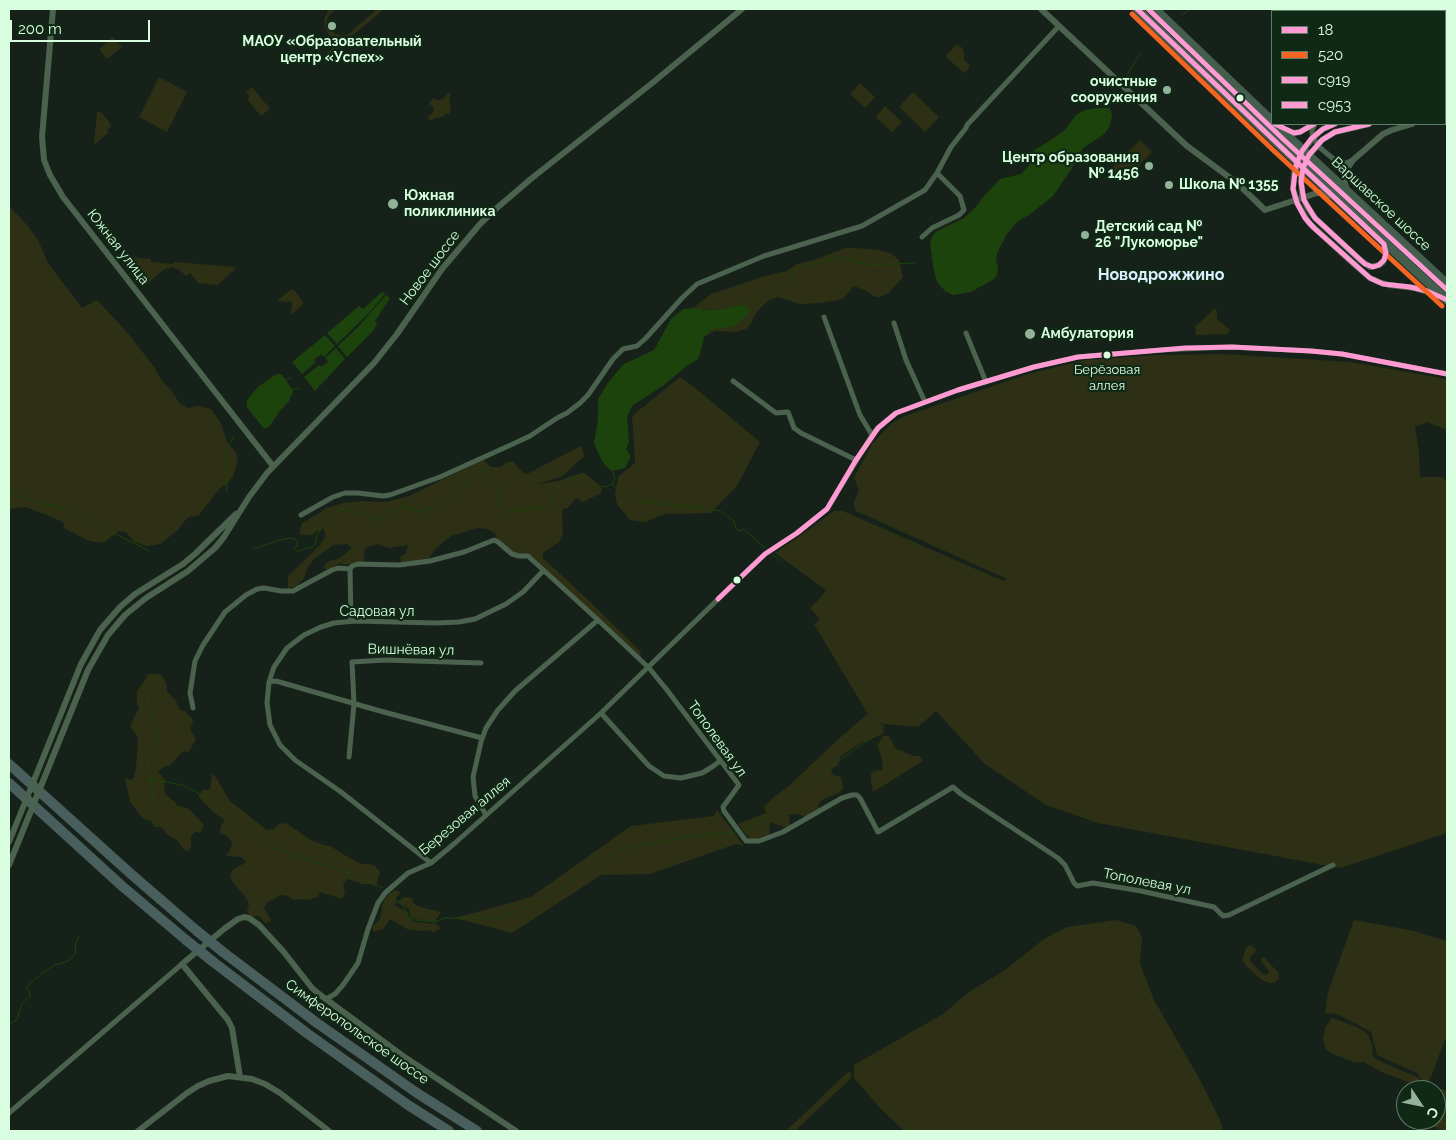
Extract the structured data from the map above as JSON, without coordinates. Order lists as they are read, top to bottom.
{
  "streets": {
    "highway": ["Симферопольское шоссе"],
    "main road": ["Варшавское шоссе"],
    "street": [
      "Южная улица",
      "Новое шоссе",
      "Садовая ул",
      "Вишнёвая ул",
      "Тополевая ул",
      "Березовая аллея"
    ]
  },
  "crossings": [
    ["Южная улица", "Новое шоссе"],
    ["Садовая ул", "Тополевая ул"],
    ["Садовая ул", "Березовая аллея"],
    ["Тополевая ул", "Березовая аллея"]
  ],
  "districts": ["Новодрожжино"],
  "places": [
    "МАОУ «Образовательный центр «Успех»",
    "очистные сооружения",
    "Центр образования № 1456",
    "Школа № 1355",
    "Южная поликлиника",
    "Детский сад № 26 \"Лукоморье\"",
    "Амбулатория",
    "Берёзовая аллея"
  ],
  "lines": [
    "transit line с919",
    "transit line с953",
    "transit line 520",
    "transit line 18"
  ],
  "legend": [
    "18",
    "520",
    "с919",
    "с953"
  ],
  "scale_bar": "200 m",
  "north": "bottom right"
}
